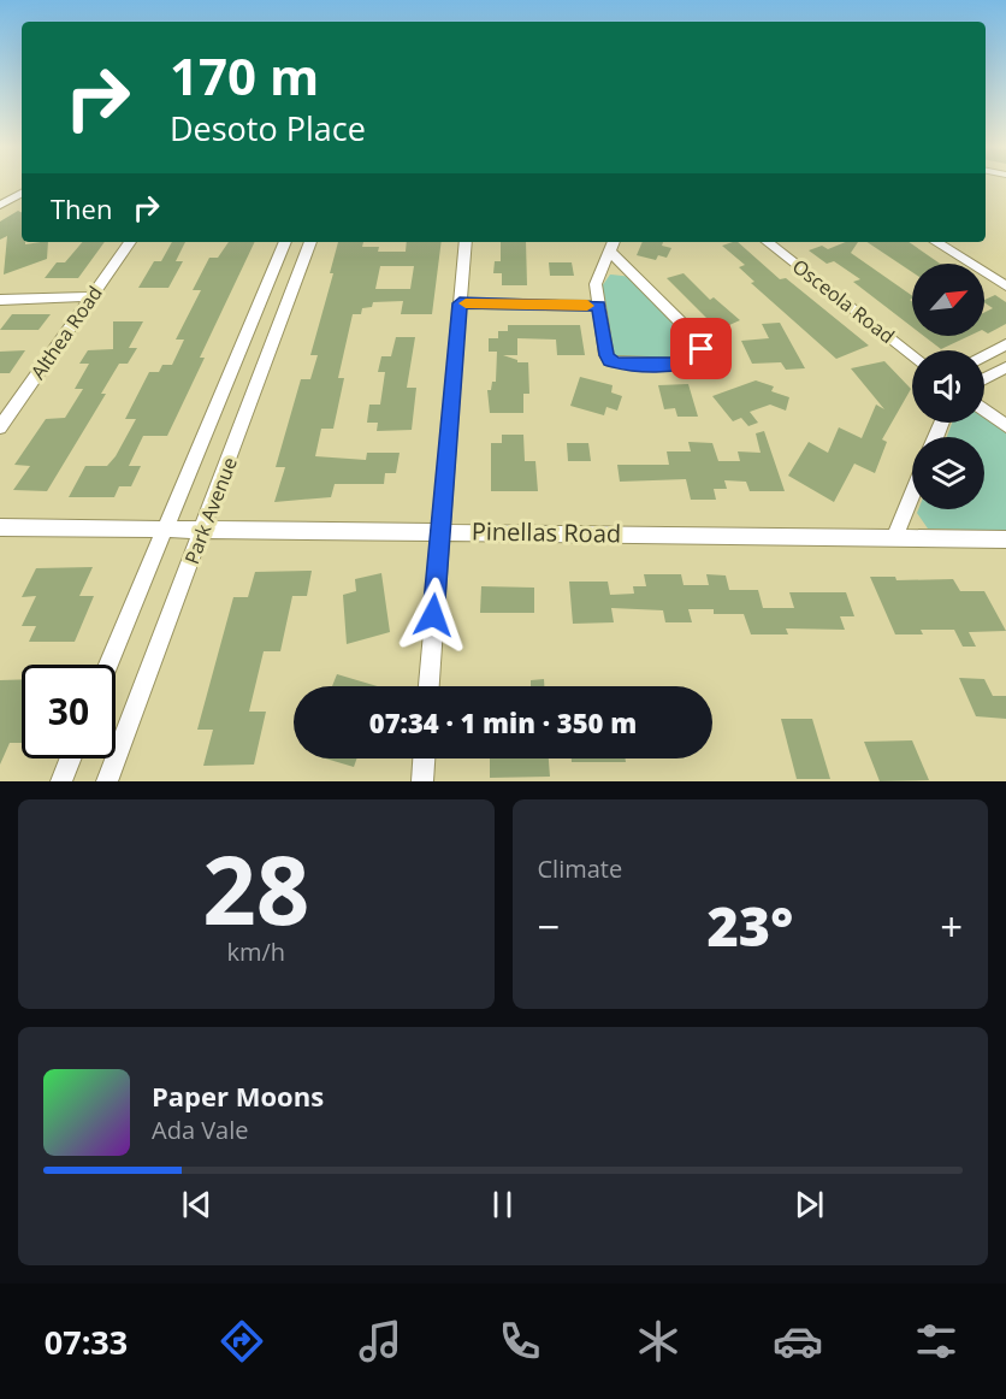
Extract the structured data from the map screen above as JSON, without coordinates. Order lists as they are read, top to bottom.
{
  "streets": {
    "street": [
      "Osceola Road",
      "Althea Road",
      "Park Avenue",
      "Pinellas Road"
    ]
  },
  "crossings": [
    ["Park Avenue", "Pinellas Road"]
  ],
  "north": "top right",
  "page": {
    "turn": ["170 m", "Desoto Place"],
    "then": "Then",
    "limit": "30",
    "trip": "07:34 · 1 min · 350 m",
    "tile": [
      ["28", "km/h"],
      "Climate"
    ],
    "heat": ["−", "23°", "+"],
    "song": ["Paper Moons", "Ada Vale"],
    "tabs": "07:33"
  }
}
